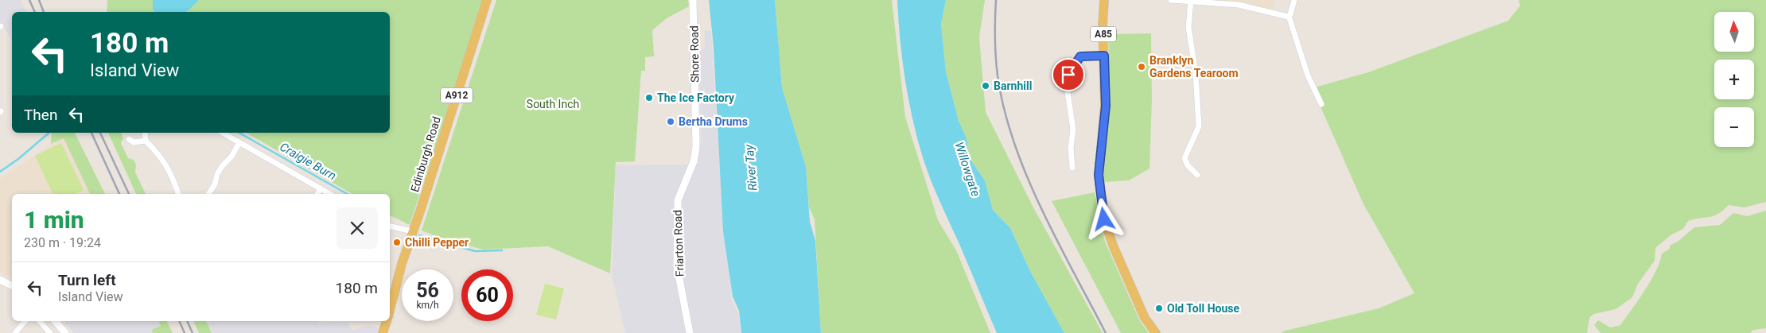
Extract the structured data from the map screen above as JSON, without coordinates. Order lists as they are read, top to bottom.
{
  "streets": {
    "main road": ["A85", "A912", "Edinburgh Road"],
    "street": ["Shore Road", "Friarton Road"]
  },
  "crossings": [
    ["Shore Road", "Friarton Road"]
  ],
  "water": ["Craigie Burn", "River Tay", "Willowgate"],
  "parks": ["South Inch"],
  "places": [
    "Branklyn Gardens Tearoom",
    "Barnhill",
    "The Ice Factory",
    "Bertha Drums",
    "Chilli Pepper",
    "Old Toll House"
  ],
  "north": "top",
  "page": {
    "map_buttons": ["+", "−"],
    "turn": ["180 m", "Island View"],
    "then": "Then",
    "heading": ["1 min", "230 m · 19:24"],
    "list": [
      {
        "name": "Turn left",
        "note": "Island View",
        "value": "180 m"
      }
    ],
    "speed": "56 km/h",
    "limit": "60"
  }
}
